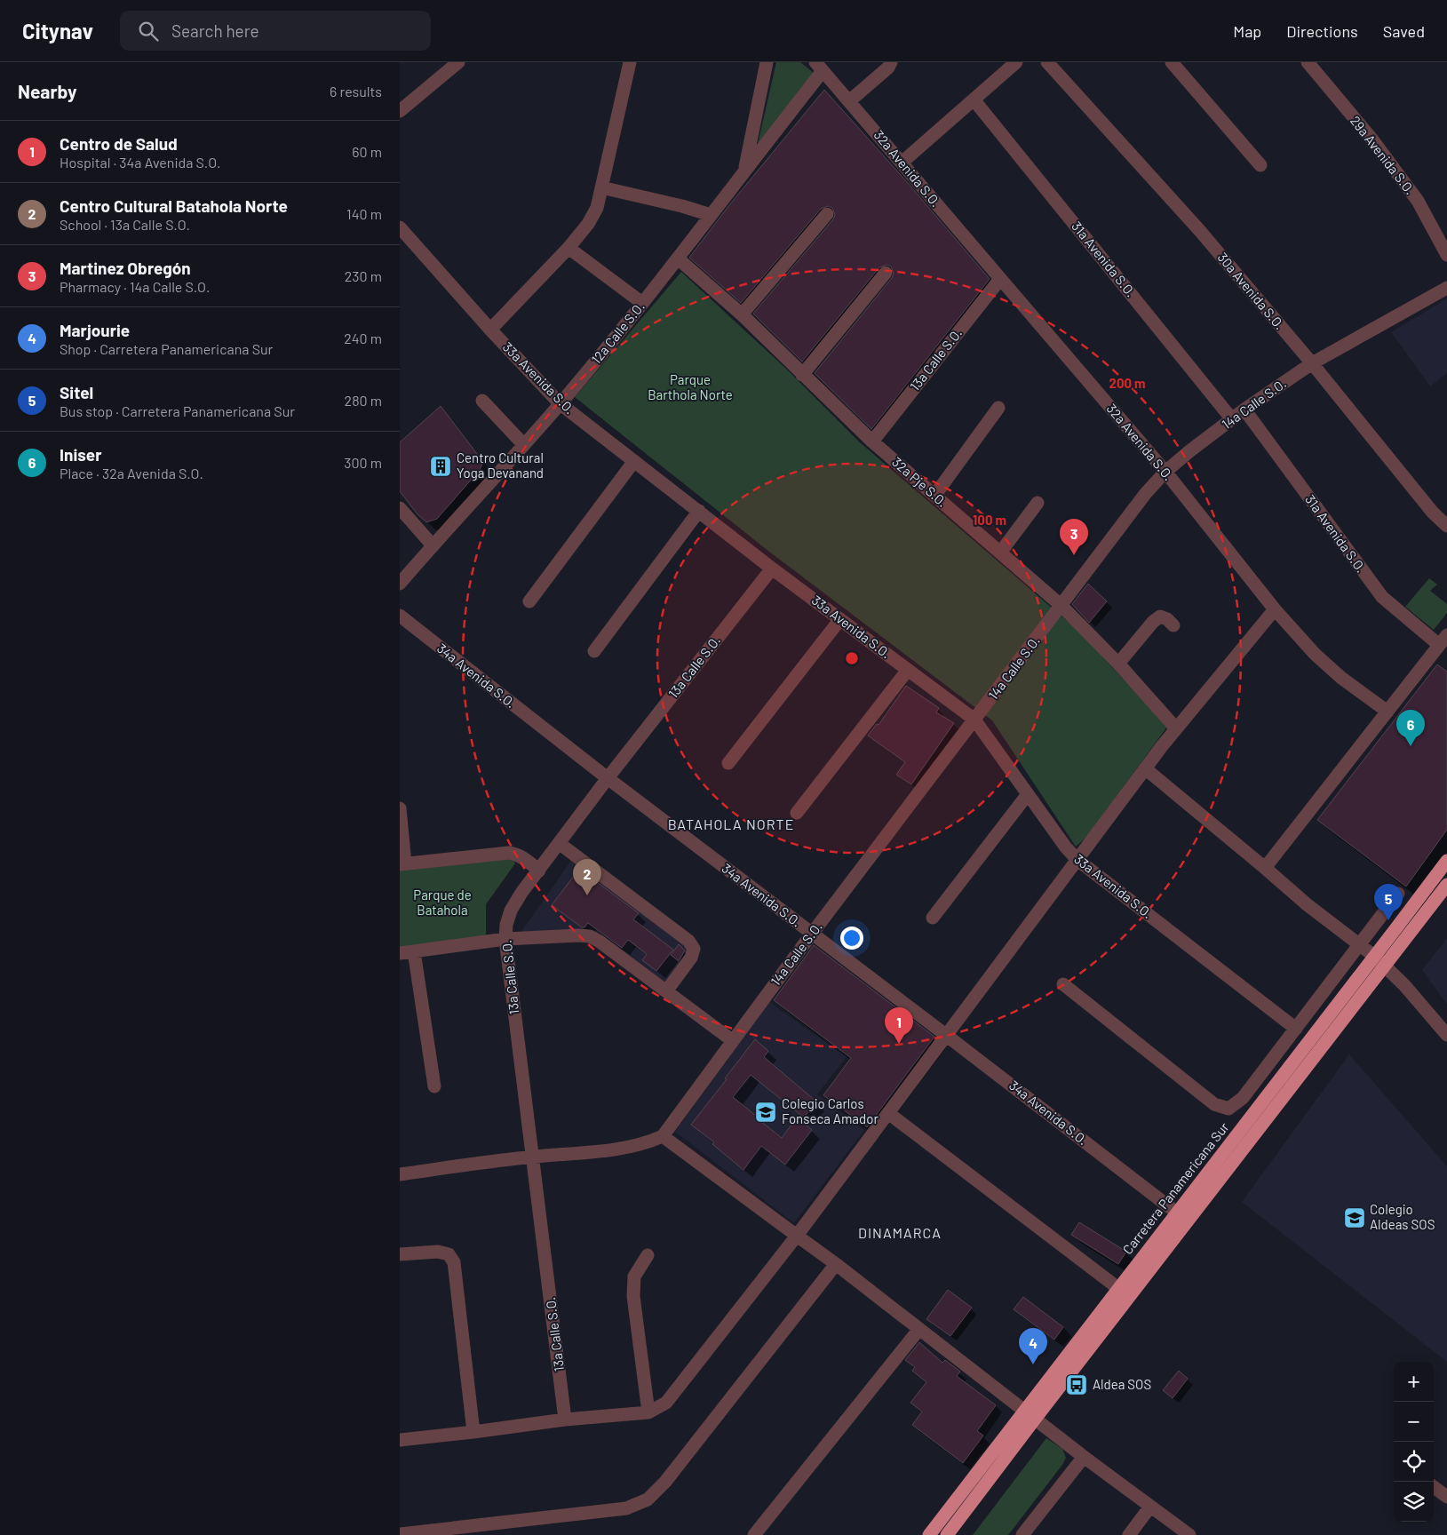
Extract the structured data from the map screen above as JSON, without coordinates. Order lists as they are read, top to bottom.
{
  "streets": {
    "highway": ["Carretera Panamericana Sur"],
    "street": [
      "29a Avenida S.O.",
      "32a Avenida S.O.",
      "31a Avenida S.O.",
      "30a Avenida S.O.",
      "12a Calle S.O.",
      "13a Calle S.O.",
      "33a Avenida S.O.",
      "14a Calle S.O.",
      "32a Pje S.O.",
      "34a Avenida S.O."
    ]
  },
  "crossings": [
    ["32a Avenida S.O.", "12a Calle S.O."],
    ["32a Avenida S.O.", "13a Calle S.O."],
    ["32a Avenida S.O.", "14a Calle S.O."],
    ["31a Avenida S.O.", "14a Calle S.O."],
    ["30a Avenida S.O.", "14a Calle S.O."],
    ["12a Calle S.O.", "33a Avenida S.O."],
    ["12a Calle S.O.", "32a Pje S.O."],
    ["13a Calle S.O.", "33a Avenida S.O."],
    ["13a Calle S.O.", "32a Pje S.O."],
    ["13a Calle S.O.", "34a Avenida S.O."],
    ["33a Avenida S.O.", "14a Calle S.O."],
    ["14a Calle S.O.", "32a Pje S.O."],
    ["14a Calle S.O.", "34a Avenida S.O."],
    ["34a Avenida S.O.", "Carretera Panamericana Sur"]
  ],
  "districts": ["BATAHOLA NORTE", "DINAMARCA"],
  "parks": ["Parque Barthola Norte", "Parque de Batahola"],
  "places": {
    "building": ["Centro Cultural Yoga Devanand"],
    "school or university": ["Colegio Carlos Fonseca Amador", "Colegio Aldeas SOS"],
    "bus stop": ["Aldea SOS"]
  },
  "page": {
    "header": "Citynav",
    "search": "Search here",
    "nav": ["Map", "Directions", "Saved"],
    "heading": ["Nearby", "6 results"],
    "list": [
      {
        "mark": "1",
        "name": "Centro de Salud",
        "note": "Hospital · 34a Avenida S.O.",
        "value": "60 m"
      },
      {
        "mark": "2",
        "name": "Centro Cultural Batahola Norte",
        "note": "School · 13a Calle S.O.",
        "value": "140 m"
      },
      {
        "mark": "3",
        "name": "Martinez Obregón",
        "note": "Pharmacy · 14a Calle S.O.",
        "value": "230 m"
      },
      {
        "mark": "4",
        "name": "Marjourie",
        "note": "Shop · Carretera Panamericana Sur",
        "value": "240 m"
      },
      {
        "mark": "5",
        "name": "Sitel",
        "note": "Bus stop · Carretera Panamericana Sur",
        "value": "280 m"
      },
      {
        "mark": "6",
        "name": "Iniser",
        "note": "Place · 32a Avenida S.O.",
        "value": "300 m"
      }
    ],
    "pins": [
      "3",
      "6",
      "2",
      "5",
      "1",
      "4"
    ],
    "map_buttons": ["+", "−"]
  },
  "rings": ["200 m", "100 m"]
}
